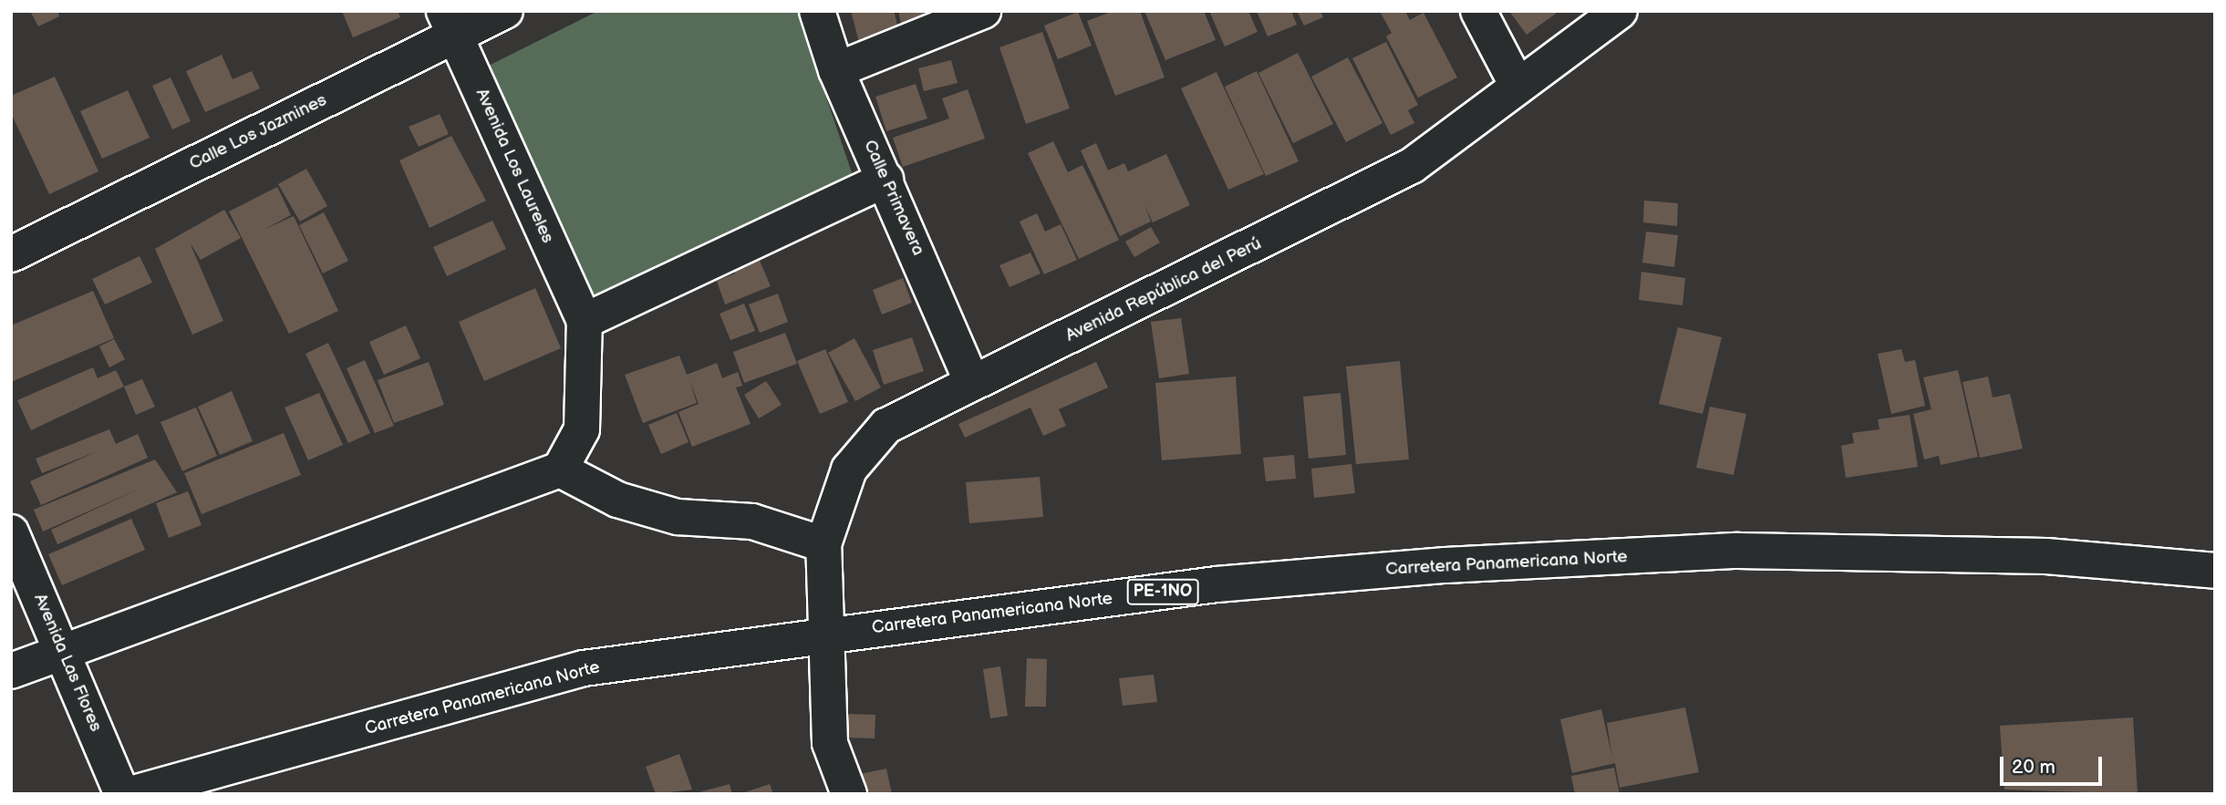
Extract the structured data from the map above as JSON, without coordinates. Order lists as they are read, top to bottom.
{
  "streets": {
    "street": [
      "Calle Los Jazmines",
      "Avenida Los Laureles",
      "Calle Primavera",
      "Avenida República del Perú",
      "Carretera Panamericana Norte",
      "PE-1NO",
      "Avenida Las Flores"
    ]
  },
  "crossings": [
    ["Calle Los Jazmines", "Avenida Los Laureles"],
    ["Calle Primavera", "Avenida República del Perú"],
    ["Avenida República del Perú", "Carretera Panamericana Norte"]
  ],
  "scale_bar": "20 m"
}
